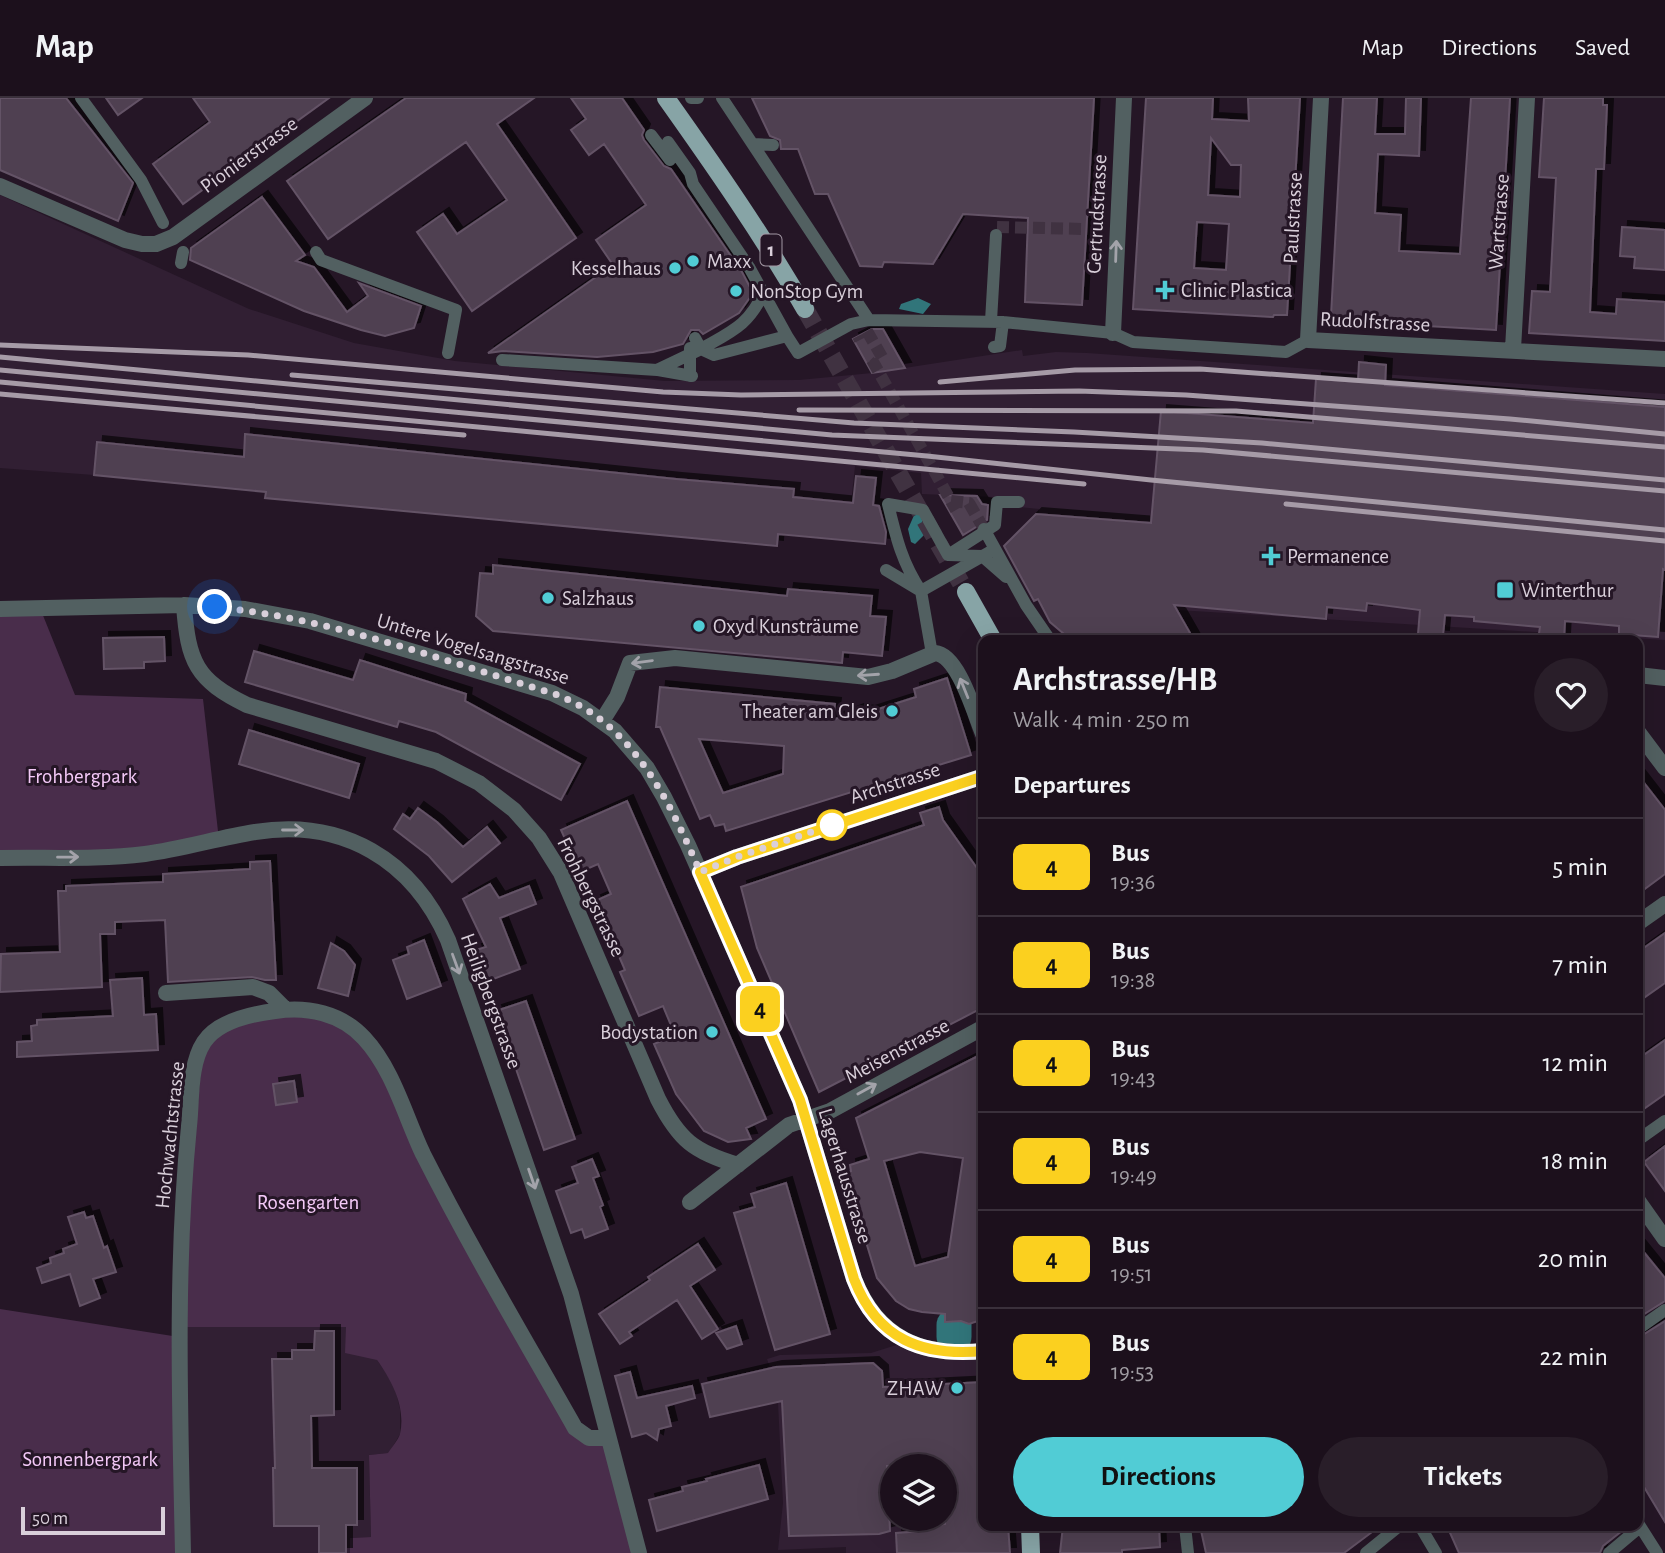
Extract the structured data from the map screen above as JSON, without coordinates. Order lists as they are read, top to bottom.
{
  "streets": {
    "main road": ["1"],
    "street": [
      "Pionierstrasse",
      "Gertrudstrasse",
      "Paulstrasse",
      "Wartstrasse",
      "Rudolfstrasse",
      "Untere Vogelsangstrasse",
      "Archstrasse",
      "Frohbergstrasse",
      "Heiligbergstrasse",
      "Meisenstrasse",
      "Hochwachtstrasse",
      "Lagerhausstrasse"
    ]
  },
  "crossings": [
    ["Gertrudstrasse", "Rudolfstrasse"],
    ["Paulstrasse", "Rudolfstrasse"],
    ["Wartstrasse", "Rudolfstrasse"],
    ["Untere Vogelsangstrasse", "Frohbergstrasse"],
    ["Untere Vogelsangstrasse", "Lagerhausstrasse"],
    ["Archstrasse", "Lagerhausstrasse"],
    ["Frohbergstrasse", "Meisenstrasse"],
    ["Heiligbergstrasse", "Hochwachtstrasse"],
    ["Meisenstrasse", "Lagerhausstrasse"]
  ],
  "one_way": ["Heiligbergstrasse", "Meisenstrasse"],
  "parks": ["Frohbergpark", "Rosengarten", "Sonnenbergpark"],
  "places": {
    "other": [
      "Maxx",
      "Kesselhaus",
      "NonStop Gym",
      "Salzhaus",
      "Oxyd Kunsträume",
      "Theater am Gleis",
      "Bodystation",
      "ZHAW"
    ],
    "health": ["Clinic Plastica", "Permanence"],
    "transit": ["Winterthur"]
  },
  "lines": ["bus line 4"],
  "scale_bar": "50 m",
  "page": {
    "header": "Map",
    "nav": ["Map", "Directions", "Saved"],
    "on_map": "4",
    "heading": [
      ["Archstrasse/HB", "Walk · 4 min · 250 m"],
      "Departures"
    ],
    "list": [
      {
        "mark": "4",
        "name": "Bus",
        "note": "19:36",
        "value": "5 min"
      },
      {
        "mark": "4",
        "name": "Bus",
        "note": "19:38",
        "value": "7 min"
      },
      {
        "mark": "4",
        "name": "Bus",
        "note": "19:43",
        "value": "12 min"
      },
      {
        "mark": "4",
        "name": "Bus",
        "note": "19:49",
        "value": "18 min"
      },
      {
        "mark": "4",
        "name": "Bus",
        "note": "19:51",
        "value": "20 min"
      },
      {
        "mark": "4",
        "name": "Bus",
        "note": "19:53",
        "value": "22 min"
      }
    ],
    "buttons": ["Directions", "Tickets"],
    "scale": "50 m"
  }
}
